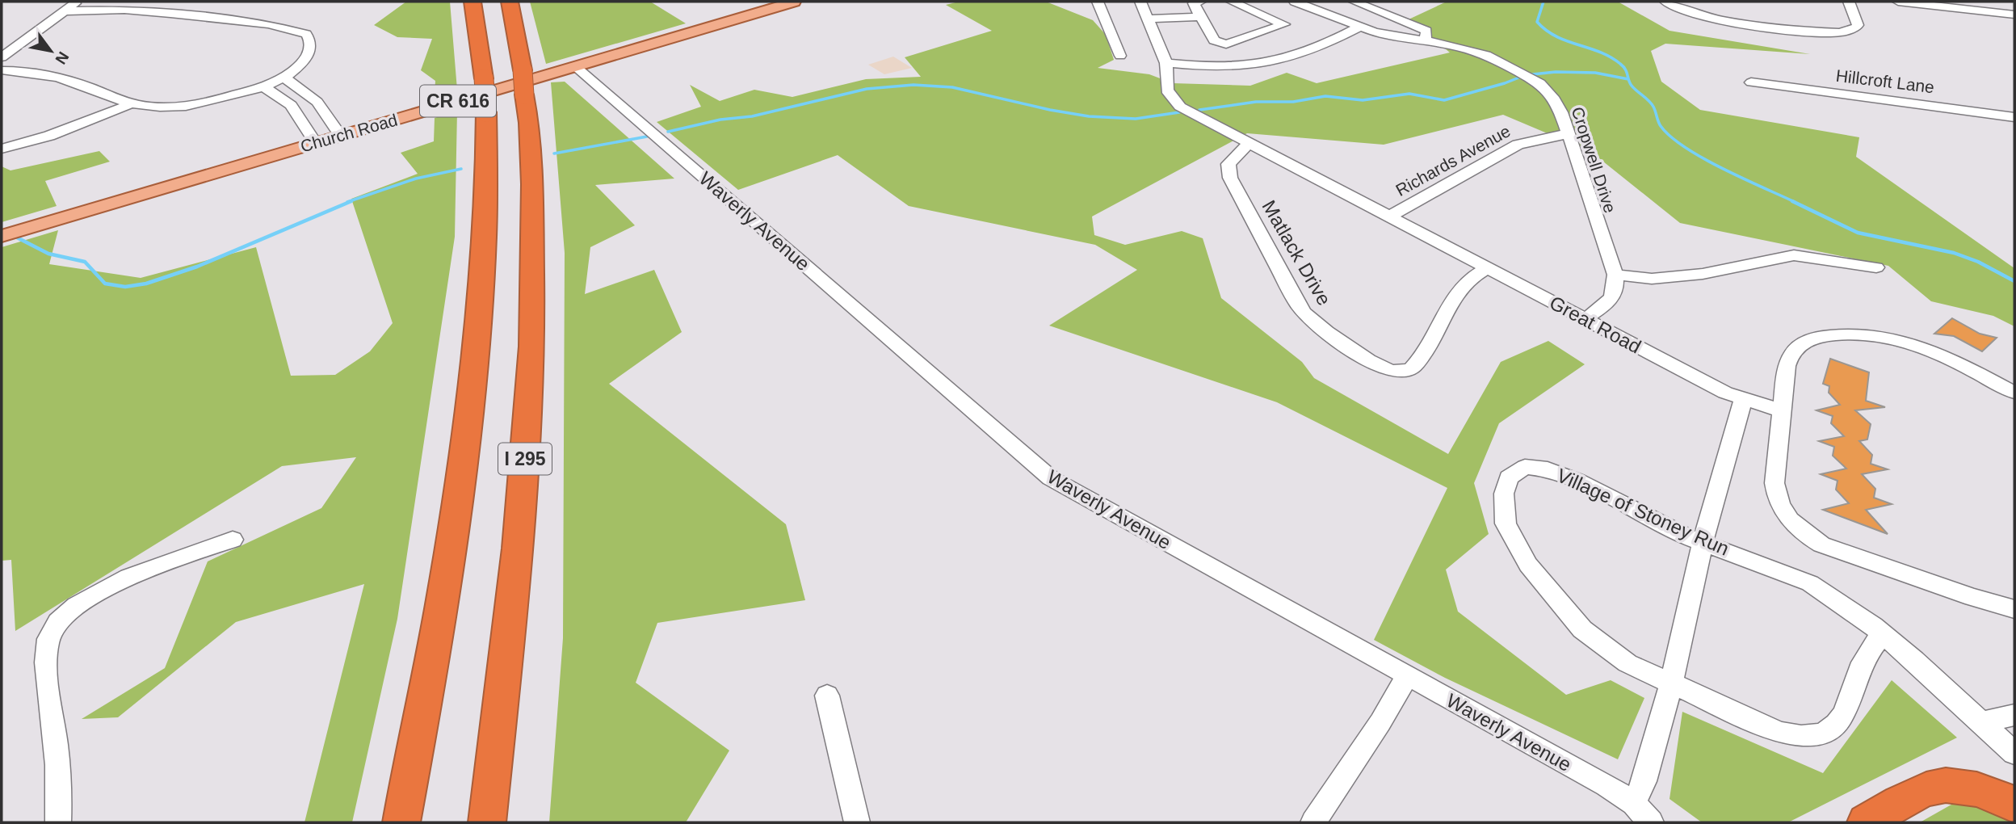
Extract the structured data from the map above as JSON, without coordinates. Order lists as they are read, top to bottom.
{
  "streets": {
    "highway": ["I 295"],
    "main road": ["CR 616", "Church Road"],
    "street": [
      "Hillcroft Lane",
      "Cropwell Drive",
      "Richards Avenue",
      "Waverly Avenue",
      "Matlack Drive",
      "Great Road",
      "Village of Stoney Run"
    ]
  },
  "crossings": [
    ["Church Road", "Waverly Avenue"],
    ["Cropwell Drive", "Richards Avenue"],
    ["Richards Avenue", "Great Road"],
    ["Matlack Drive", "Great Road"]
  ],
  "north": "bottom right"
}
